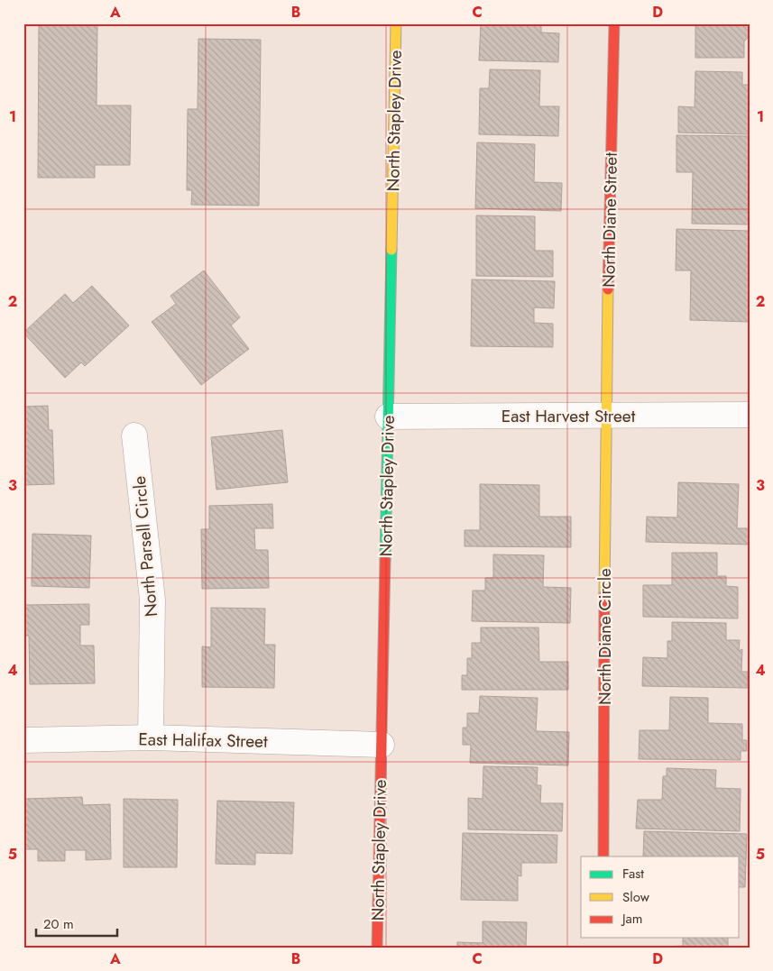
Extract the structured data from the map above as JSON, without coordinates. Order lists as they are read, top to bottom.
{
  "streets": {
    "main road": ["North Stapley Drive", "North Diane Street", "North Diane Circle"],
    "street": ["East Harvest Street", "North Parsell Circle", "East Halifax Street"]
  },
  "crossings": [
    ["North Stapley Drive", "East Harvest Street"],
    ["North Stapley Drive", "East Halifax Street"],
    ["North Diane Street", "East Harvest Street"],
    ["North Diane Street", "North Diane Circle"],
    ["East Harvest Street", "North Diane Circle"],
    ["North Parsell Circle", "East Halifax Street"]
  ],
  "legend": ["Fast", "Slow", "Jam"],
  "scale_bar": "20 m",
  "grid": {
    "columns": [
      "A",
      "B",
      "C",
      "D"
    ],
    "rows": [
      "1",
      "2",
      "3",
      "4",
      "5"
    ]
  }
}
